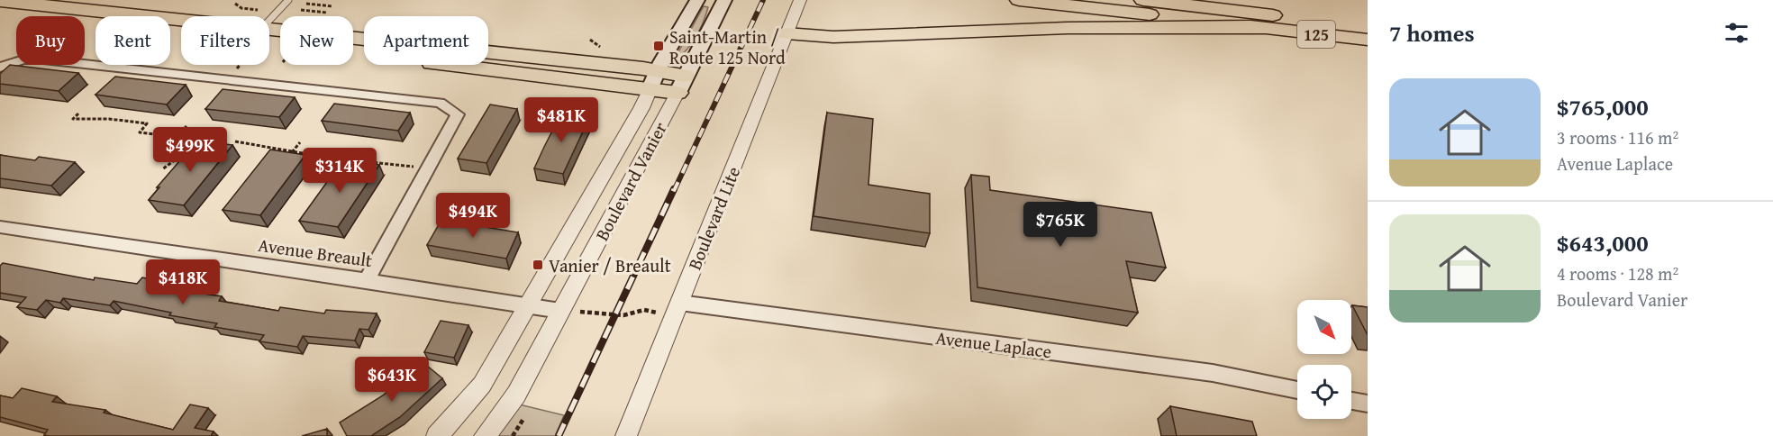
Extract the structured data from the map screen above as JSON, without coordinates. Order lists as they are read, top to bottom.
{
  "streets": {
    "highway": ["125"],
    "street": [
      "Boulevard Vanier",
      "Boulevard Lite",
      "Avenue Breault",
      "Avenue Laplace"
    ]
  },
  "crossings": [
    ["Boulevard Vanier", "Avenue Breault"],
    ["Boulevard Lite", "Avenue Laplace"]
  ],
  "places": {
    "transit": ["Saint-Martin / Route 125 Nord", "Vanier / Breault"]
  },
  "north": "bottom right",
  "page": {
    "heading": "7 homes",
    "chip": [
      "Buy",
      "Rent",
      "Filters",
      "New",
      "Apartment"
    ],
    "list": [
      {
        "name": "$765,000",
        "note": "3 rooms · 116 m² · Avenue Laplace"
      },
      {
        "name": "$643,000",
        "note": "4 rooms · 128 m² · Boulevard Vanier"
      }
    ],
    "price": [
      "$481K",
      "$499K",
      "$314K",
      "$494K",
      "$765K",
      "$418K",
      "$643K"
    ]
  }
}
